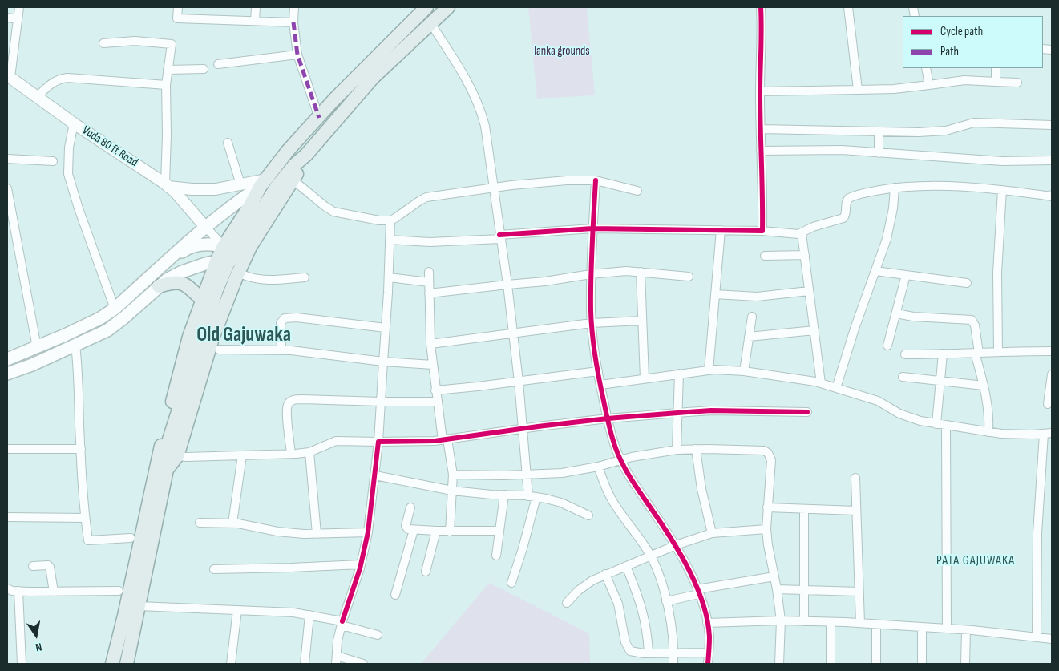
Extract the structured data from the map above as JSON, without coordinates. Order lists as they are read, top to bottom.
{
  "streets": {
    "street": ["Vuda 80 ft Road"]
  },
  "districts": ["Old Gajuwaka", "PATA GAJUWAKA"],
  "parks": ["lanka grounds"],
  "legend": ["Cycle path", "Path"],
  "north": "bottom"
}
